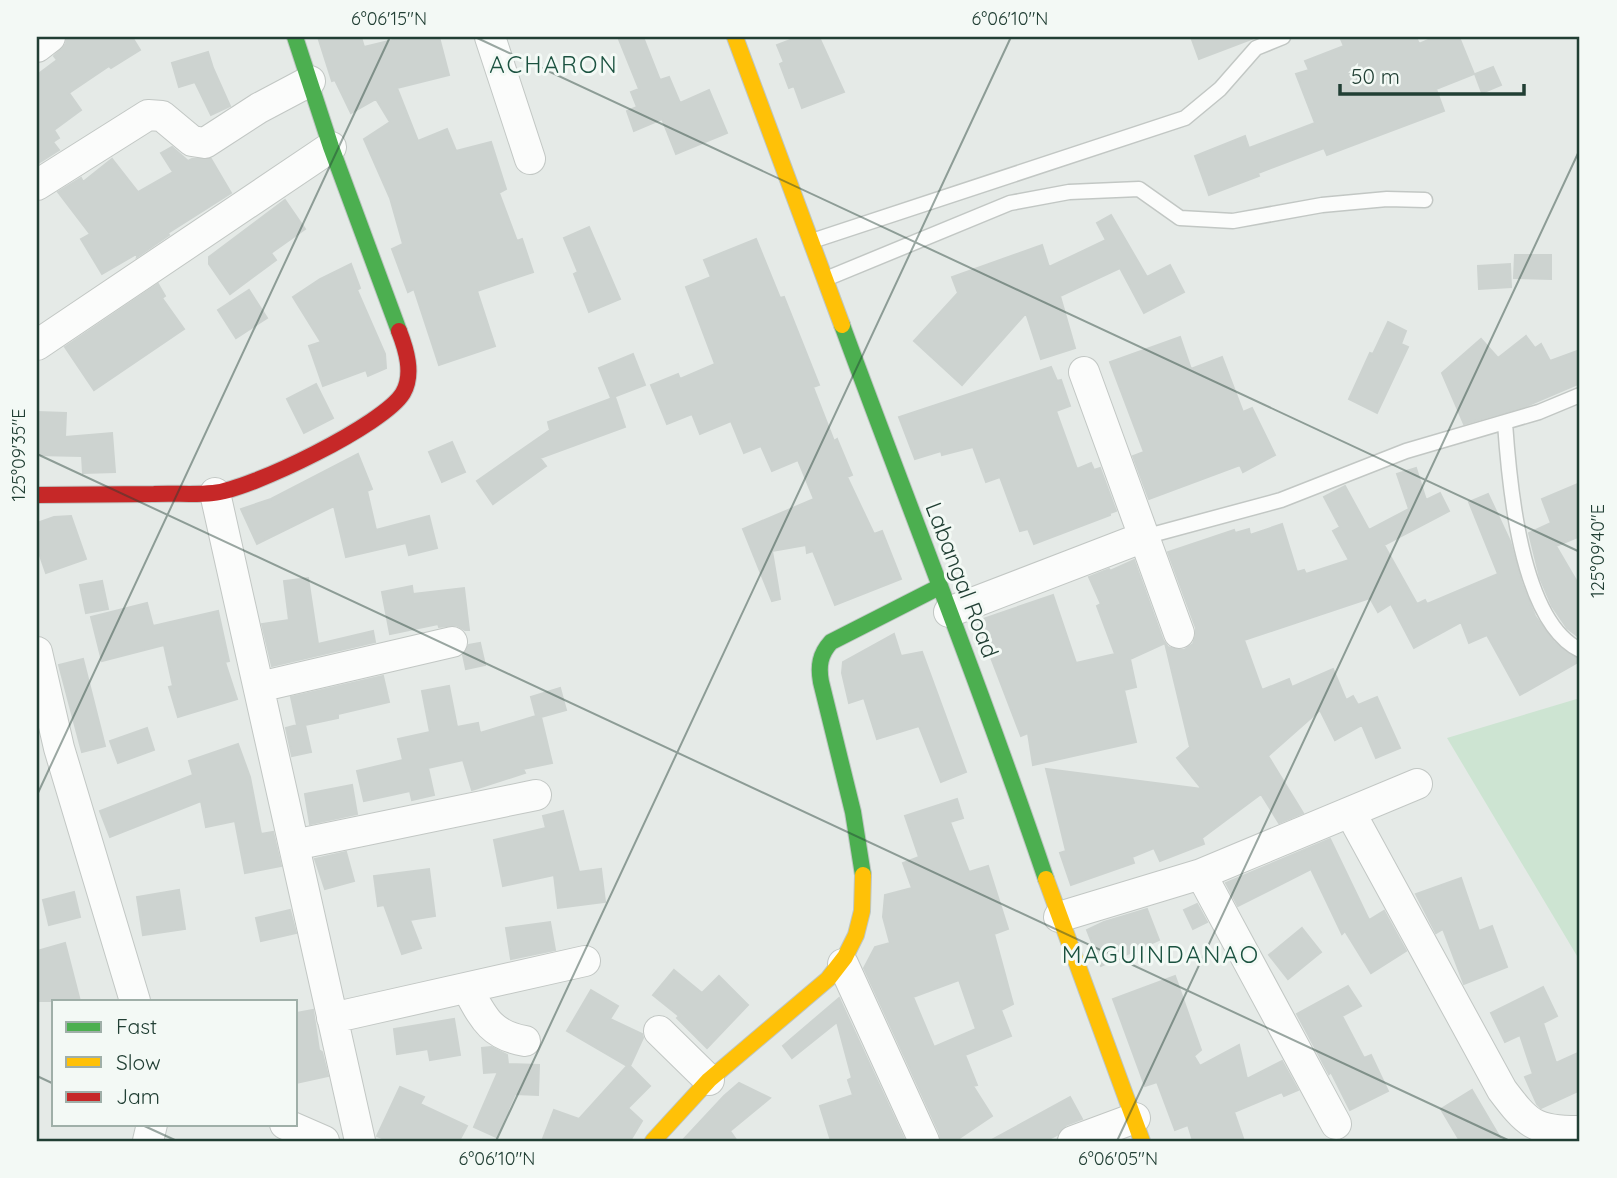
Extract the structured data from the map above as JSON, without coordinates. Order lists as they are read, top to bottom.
{
  "streets": {
    "street": ["Labangal Road"]
  },
  "districts": ["ACHARON", "MAGUINDANAO"],
  "legend": ["Fast", "Slow", "Jam"],
  "scale_bar": "50 m",
  "coordinates": [
    "6°06'15\"N",
    "6°06'10\"N",
    "125°09'35\"E",
    "125°09'40\"E",
    "6°06'05\"N"
  ]
}
